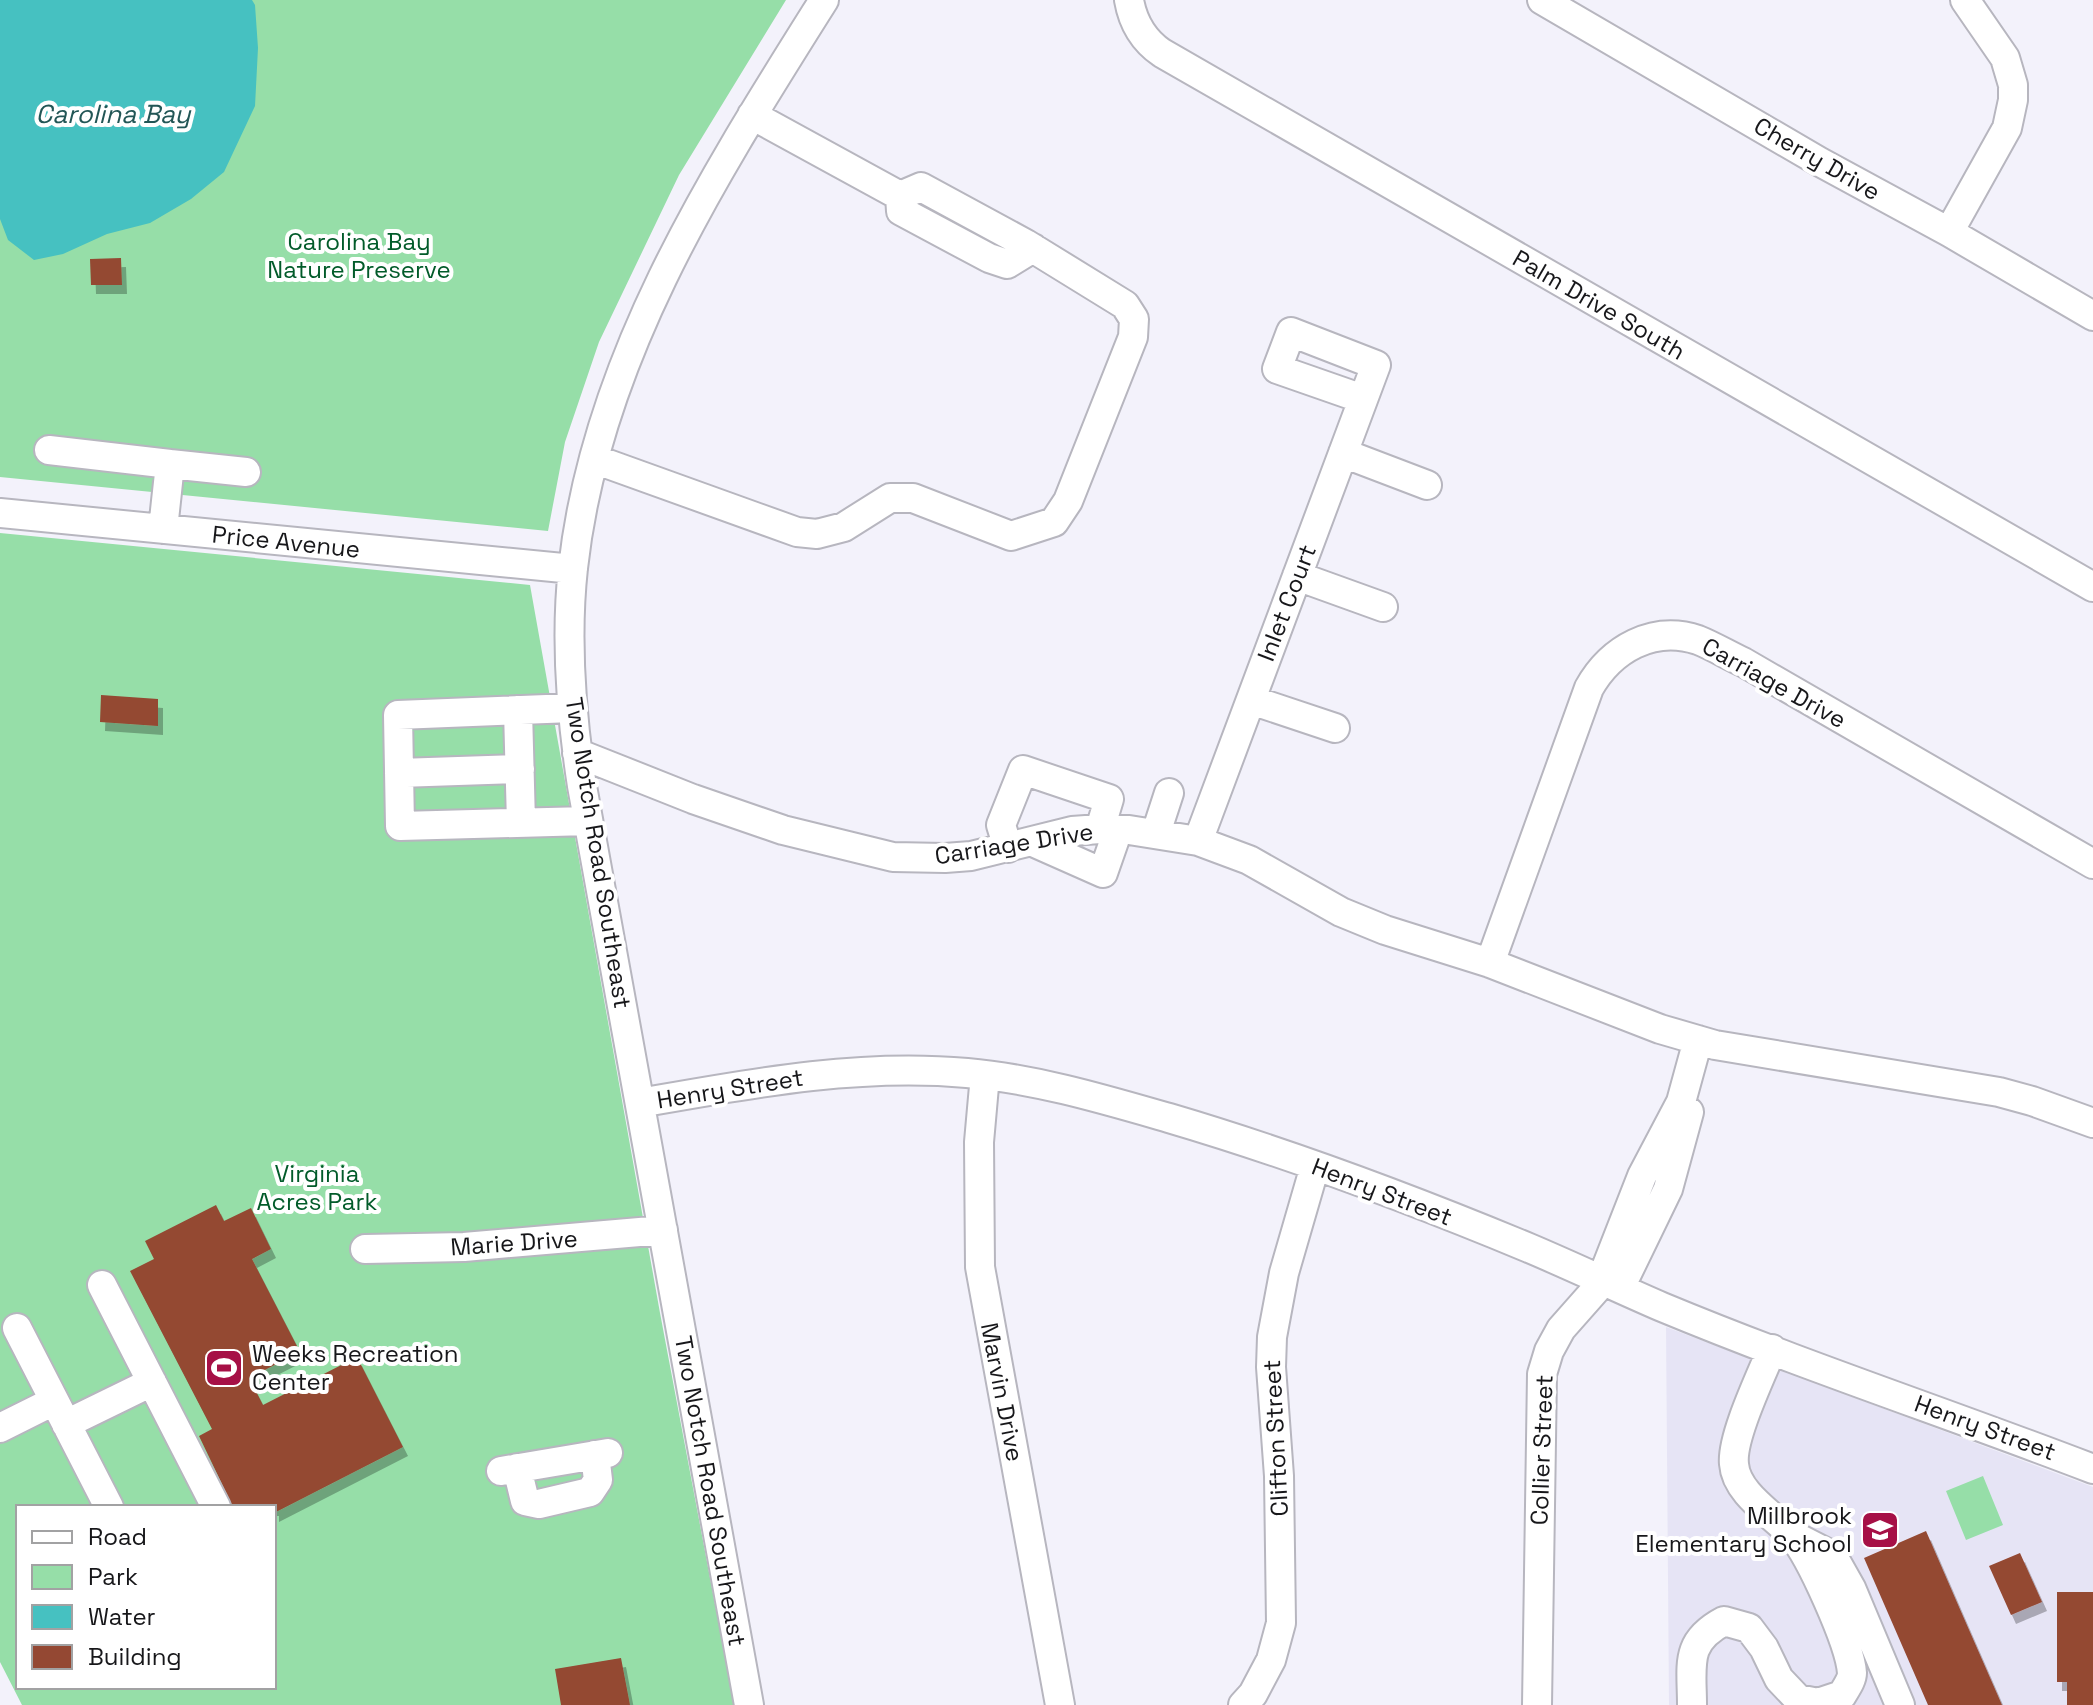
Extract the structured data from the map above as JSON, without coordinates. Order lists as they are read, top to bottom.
{
  "streets": {
    "street": [
      "Cherry Drive",
      "Palm Drive South",
      "Price Avenue",
      "Inlet Court",
      "Carriage Drive",
      "Two Notch Road Southeast",
      "Henry Street",
      "Marie Drive",
      "Marvin Drive",
      "Clifton Street",
      "Collier Street"
    ]
  },
  "crossings": [
    ["Price Avenue", "Two Notch Road Southeast"],
    ["Inlet Court", "Carriage Drive"],
    ["Carriage Drive", "Two Notch Road Southeast"],
    ["Carriage Drive", "Collier Street"],
    ["Two Notch Road Southeast", "Henry Street"],
    ["Two Notch Road Southeast", "Marie Drive"],
    ["Henry Street", "Marvin Drive"],
    ["Henry Street", "Clifton Street"],
    ["Henry Street", "Collier Street"]
  ],
  "water": ["Carolina Bay"],
  "parks": ["Carolina Bay Nature Preserve", "Virginia Acres Park"],
  "places": {
    "sports": ["Weeks Recreation Center"],
    "school or university": ["Millbrook Elementary School"]
  },
  "legend": [
    "Road",
    "Park",
    "Water",
    "Building"
  ]
}
